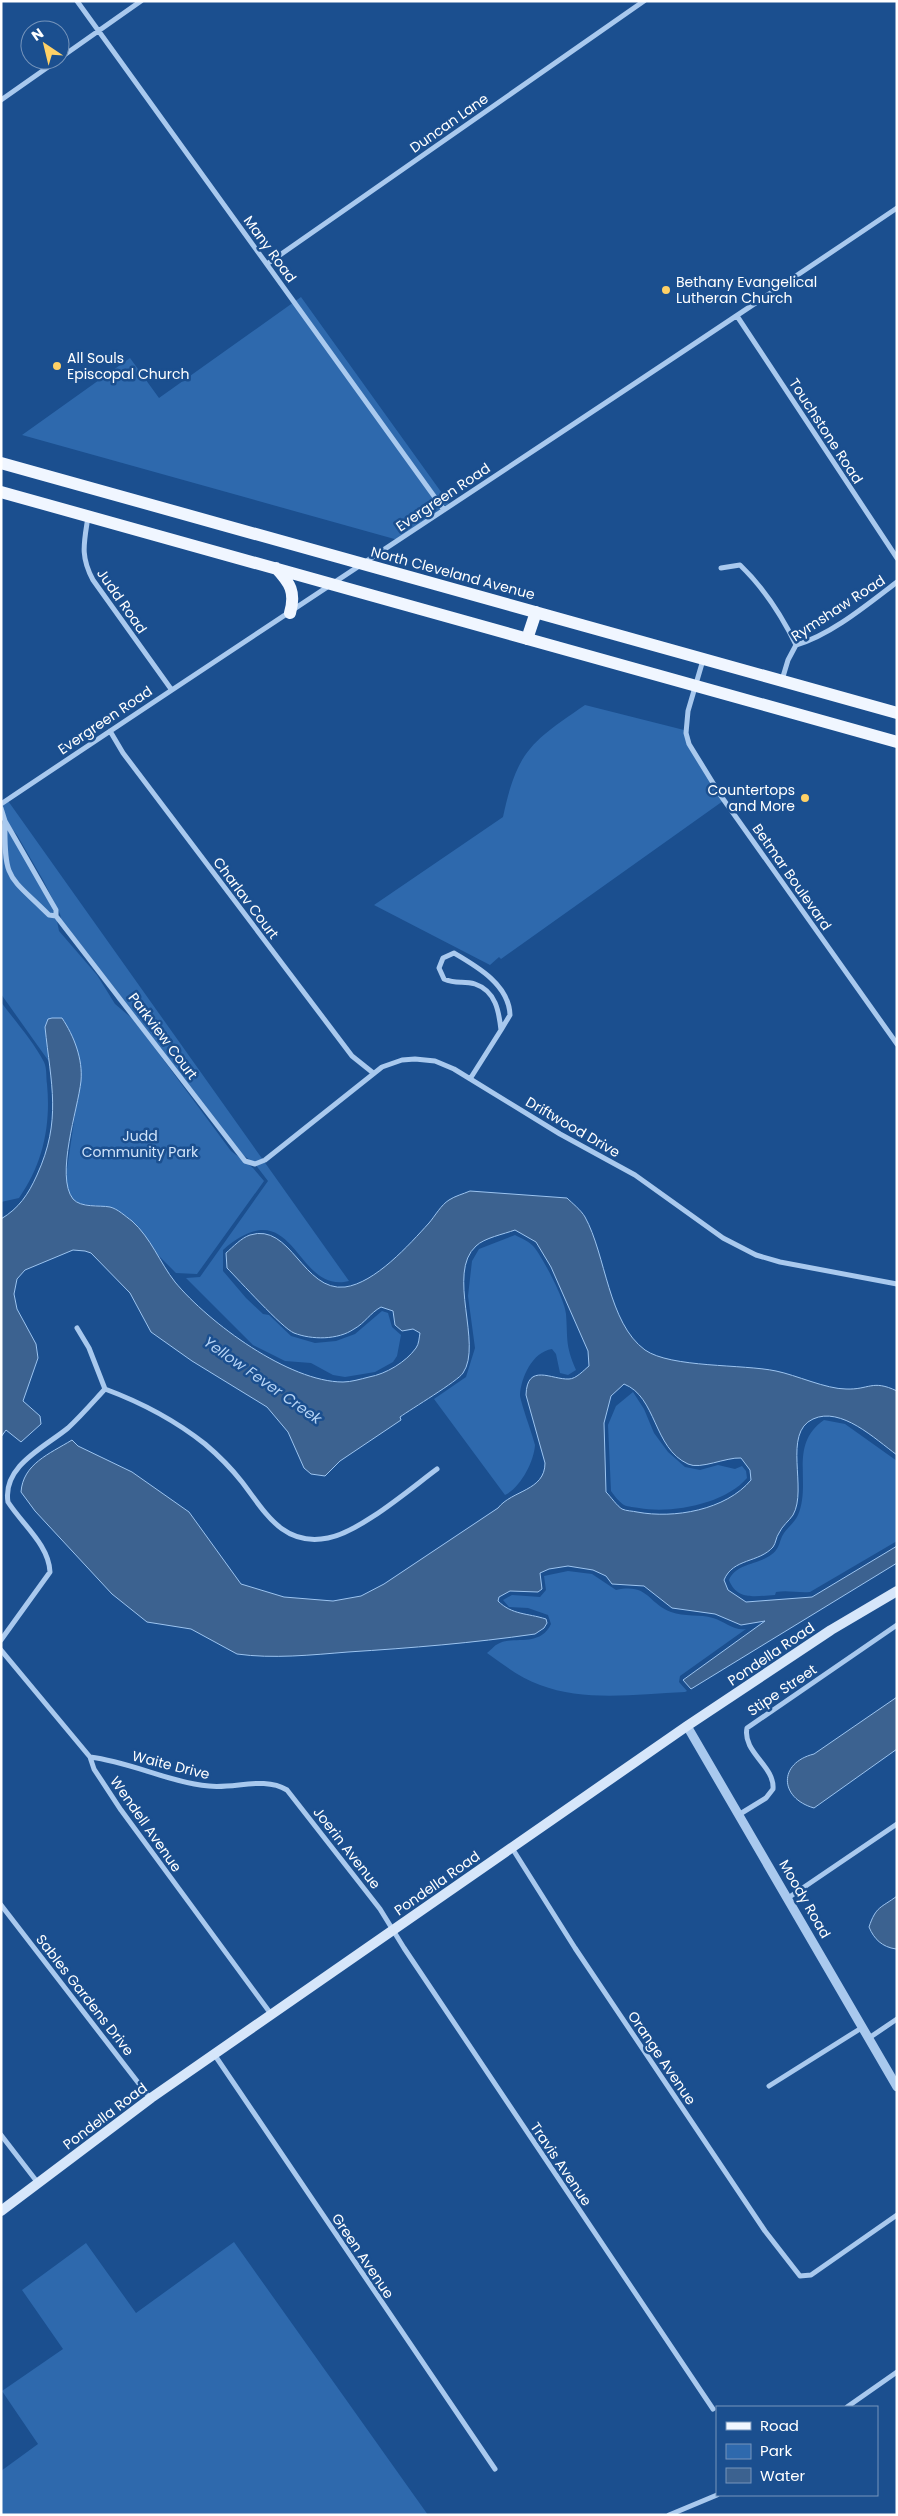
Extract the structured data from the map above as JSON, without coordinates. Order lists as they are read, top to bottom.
{
  "streets": {
    "main road": ["North Cleveland Avenue", "Pondella Road"],
    "street": [
      "Duncan Lane",
      "Many Road",
      "Touchstone Road",
      "Evergreen Road",
      "Judd Road",
      "Rymshaw Road",
      "Betmar Boulevard",
      "Charlav Court",
      "Parkview Court",
      "Driftwood Drive",
      "Stipe Street",
      "Waite Drive",
      "Wendell Avenue",
      "Joerin Avenue",
      "Moody Road",
      "Sables Gardens Drive",
      "Orange Avenue",
      "Travis Avenue",
      "Green Avenue"
    ]
  },
  "crossings": [
    ["Duncan Lane", "Many Road"],
    ["Many Road", "Evergreen Road"],
    ["Touchstone Road", "Evergreen Road"],
    ["Evergreen Road", "North Cleveland Avenue"],
    ["Evergreen Road", "Judd Road"],
    ["Evergreen Road", "Charlav Court"],
    ["North Cleveland Avenue", "Rymshaw Road"],
    ["North Cleveland Avenue", "Betmar Boulevard"],
    ["Charlav Court", "Driftwood Drive"],
    ["Parkview Court", "Driftwood Drive"],
    ["Pondella Road", "Wendell Avenue"],
    ["Pondella Road", "Joerin Avenue"],
    ["Pondella Road", "Moody Road"],
    ["Pondella Road", "Sables Gardens Drive"],
    ["Pondella Road", "Orange Avenue"],
    ["Pondella Road", "Travis Avenue"],
    ["Pondella Road", "Green Avenue"],
    ["Stipe Street", "Moody Road"],
    ["Waite Drive", "Wendell Avenue"],
    ["Waite Drive", "Joerin Avenue"],
    ["Joerin Avenue", "Travis Avenue"]
  ],
  "water": ["Yellow Fever Creek"],
  "parks": ["Judd Community Park"],
  "places": ["Bethany Evangelical Lutheran Church", "All Souls Episcopal Church", "Countertops and More"],
  "legend": ["Road", "Park", "Water"],
  "north": "top left"
}
